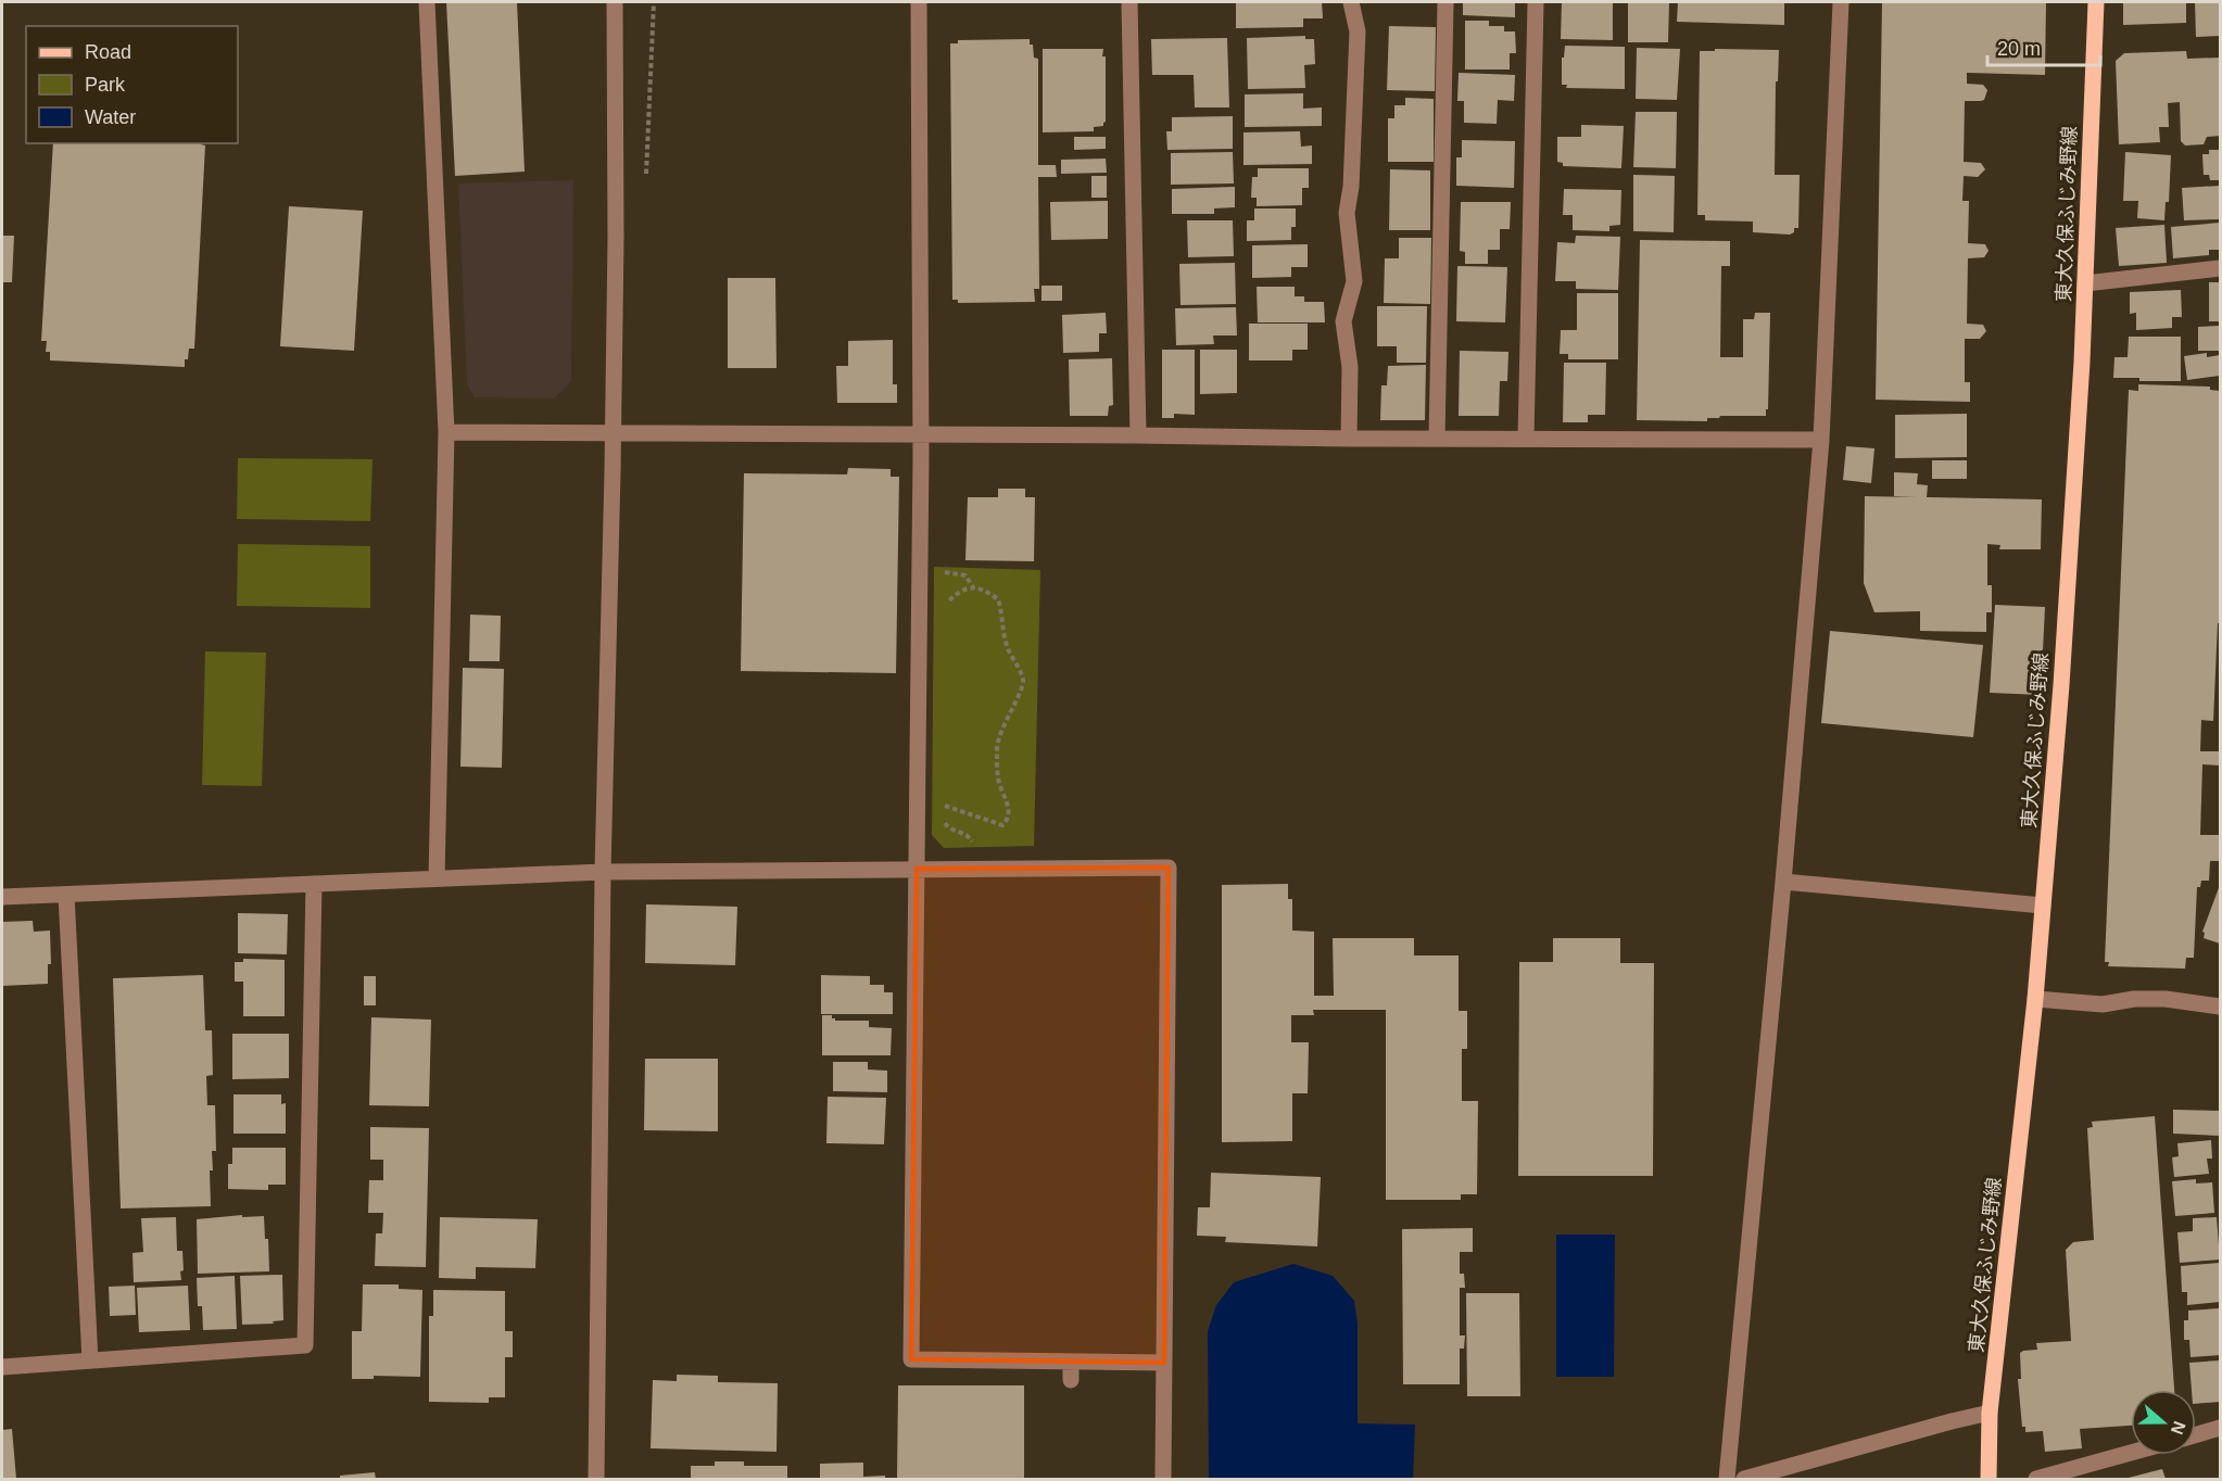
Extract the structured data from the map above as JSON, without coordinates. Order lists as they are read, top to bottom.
{
  "streets": {
    "main road": ["東大久保ふじみ野線"]
  },
  "legend": ["Road", "Park", "Water"],
  "scale_bar": "20 m",
  "north": "right"
}
